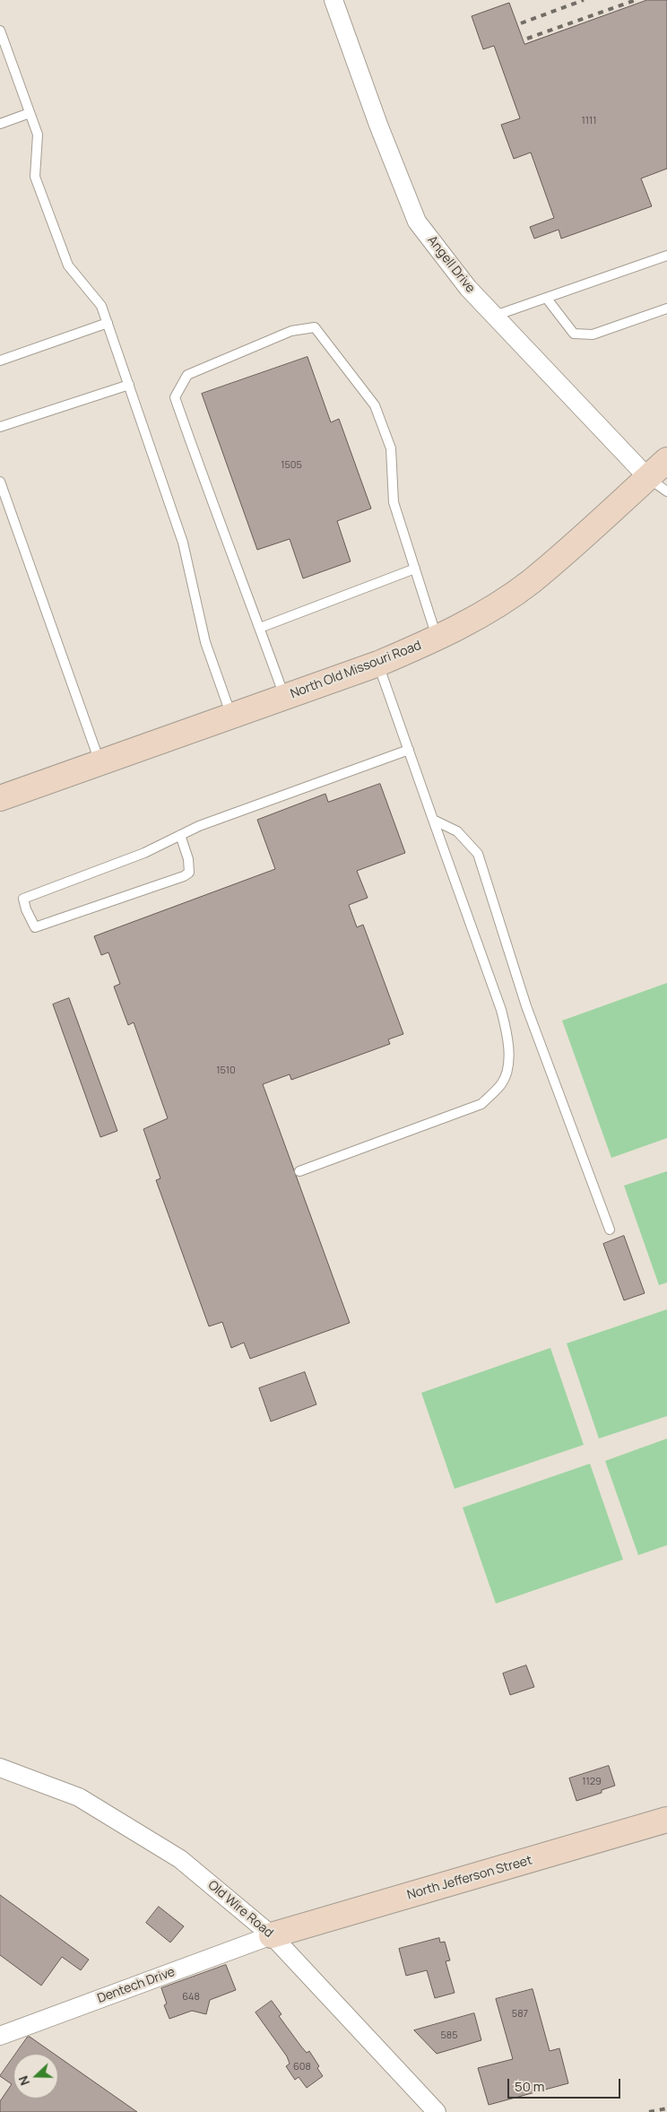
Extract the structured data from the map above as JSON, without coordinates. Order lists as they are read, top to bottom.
{
  "streets": {
    "main road": ["North Old Missouri Road", "North Jefferson Street"],
    "street": ["Angell Drive", "Old Wire Road", "Dentech Drive"]
  },
  "crossings": [
    ["Angell Drive", "North Old Missouri Road"],
    ["North Jefferson Street", "Old Wire Road"],
    ["North Jefferson Street", "Dentech Drive"],
    ["Old Wire Road", "Dentech Drive"]
  ],
  "house_numbers": [
    "1111",
    "1505",
    "1510",
    "1129",
    "648",
    "587",
    "585",
    "608"
  ],
  "scale_bar": "50 m",
  "north": "left"
}
